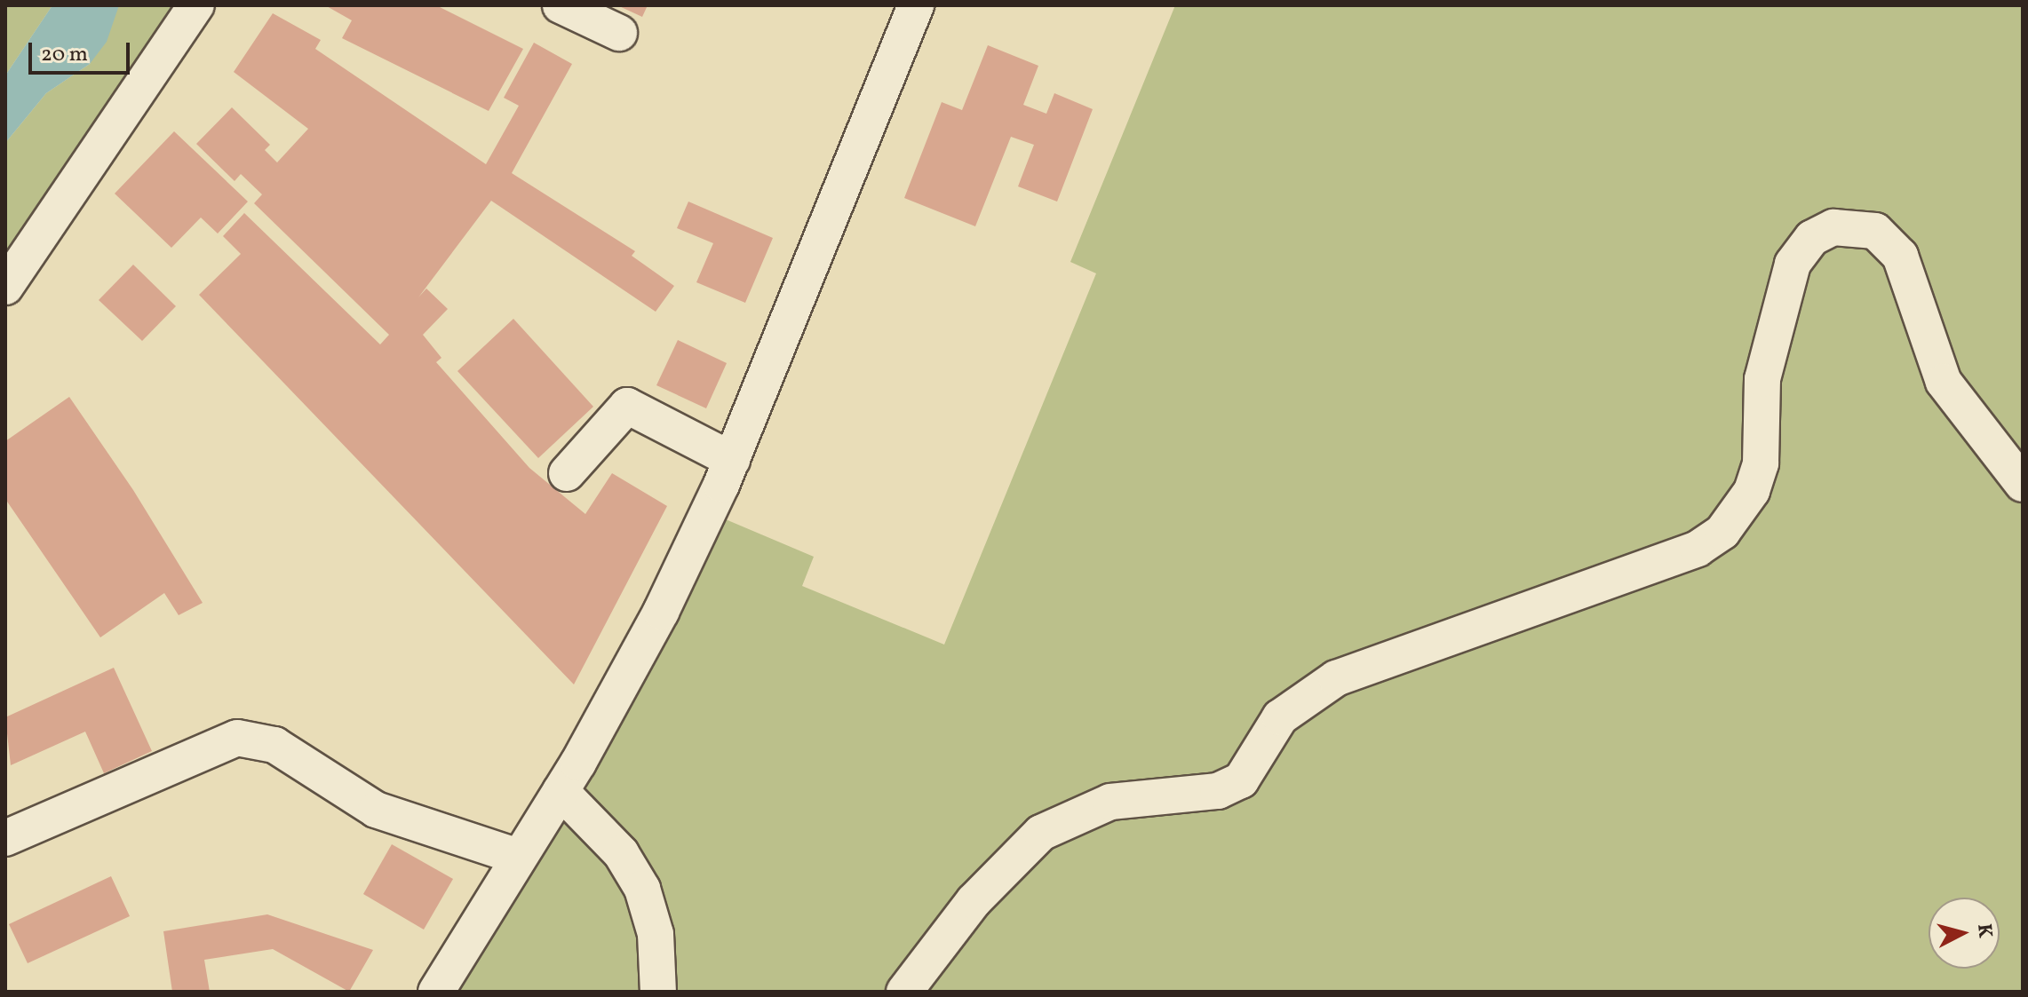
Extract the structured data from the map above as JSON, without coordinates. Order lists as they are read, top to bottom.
{
  "scale_bar": "20 m",
  "north": "right"
}
